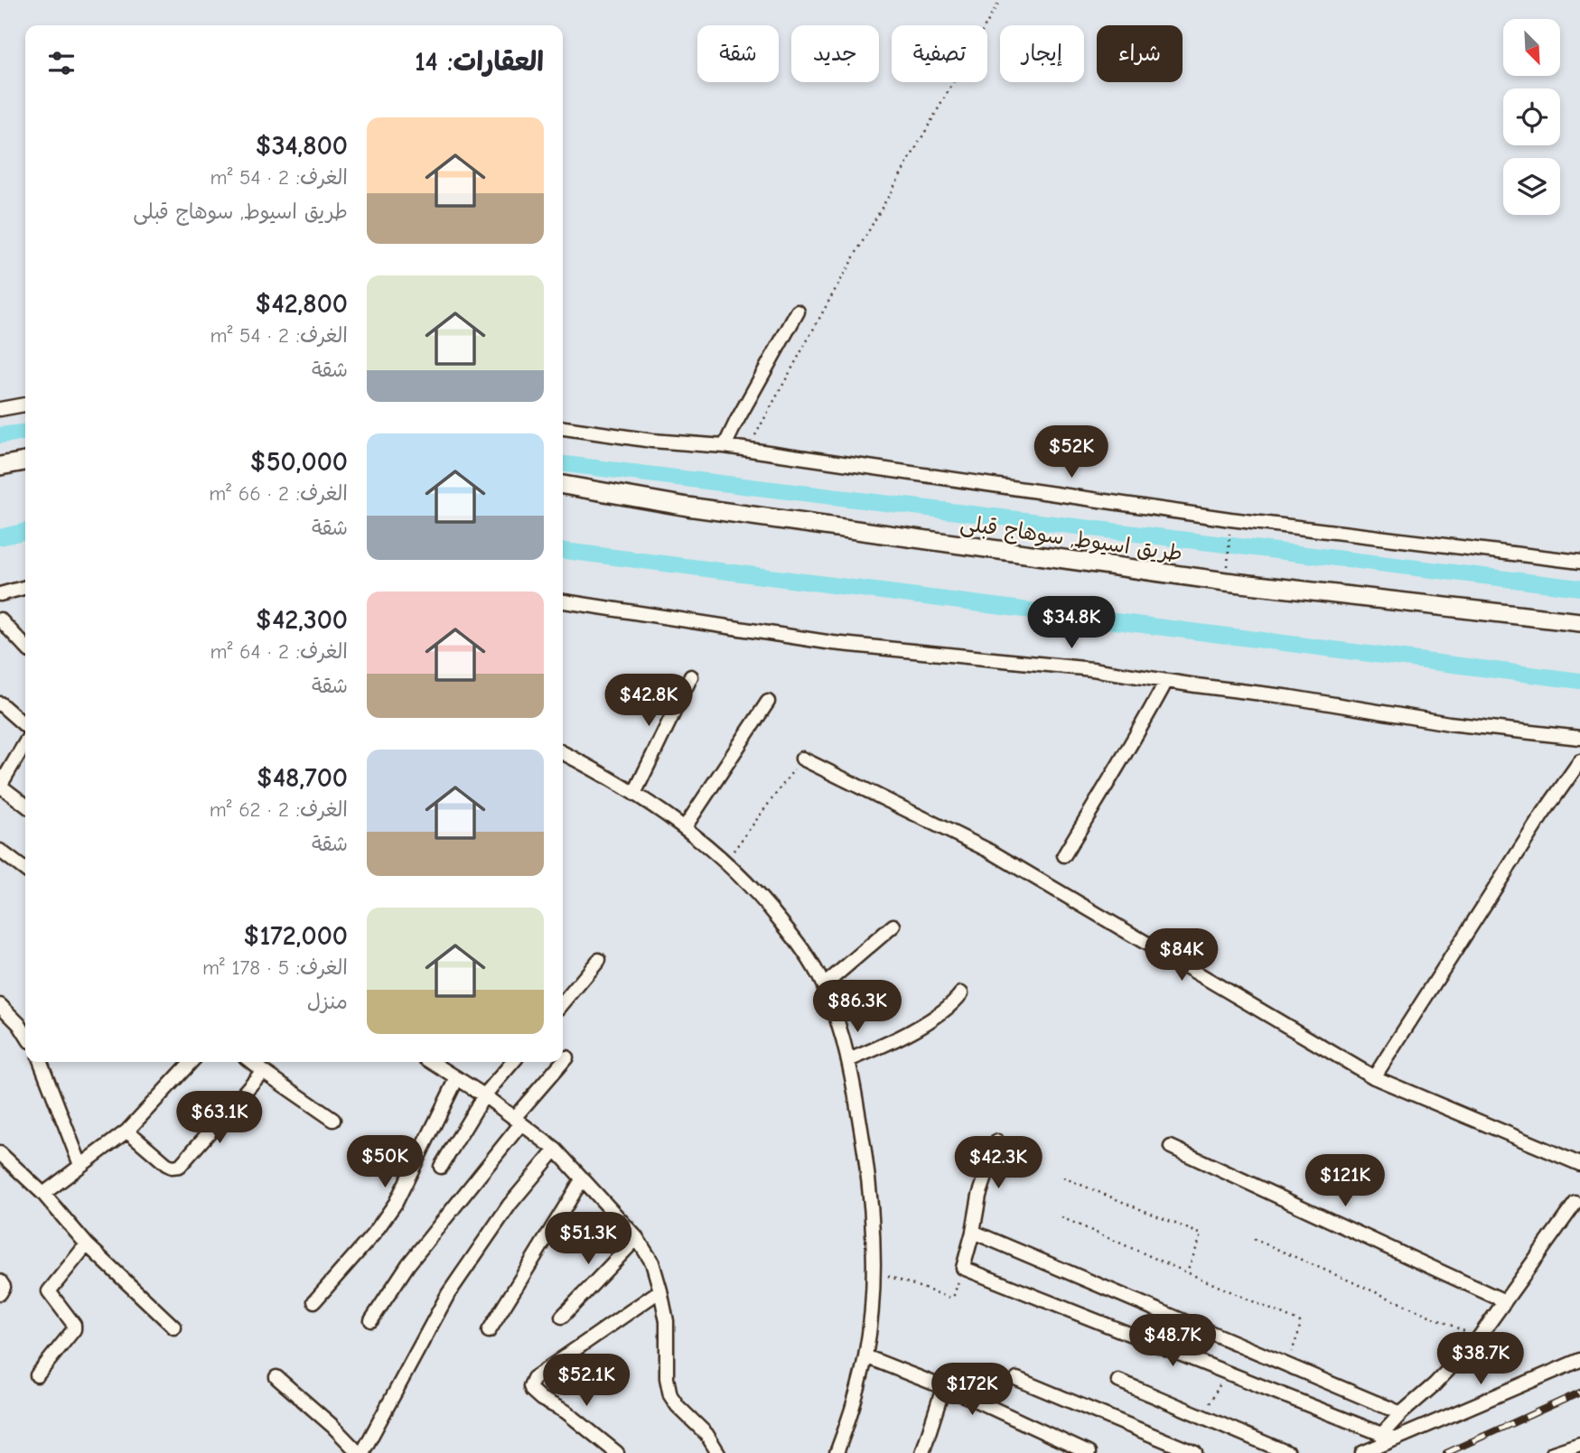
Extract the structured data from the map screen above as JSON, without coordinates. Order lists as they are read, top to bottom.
{
  "streets": {
    "main road": ["طريق اسيوط, سوهاج قبلى"]
  },
  "north": "bottom right",
  "page": {
    "chip": [
      "شراء",
      "إيجار",
      "تصفية",
      "جديد",
      "شقة"
    ],
    "heading": "العقارات: 14",
    "list": [
      {
        "name": "$34,800",
        "note": "الغرف: 2 · 54 m² · طريق اسيوط, سوهاج قبلى"
      },
      {
        "name": "$42,800",
        "note": "الغرف: 2 · 54 m² · شقة"
      },
      {
        "name": "$50,000",
        "note": "الغرف: 2 · 66 m² · شقة"
      },
      {
        "name": "$42,300",
        "note": "الغرف: 2 · 64 m² · شقة"
      },
      {
        "name": "$48,700",
        "note": "الغرف: 2 · 62 m² · شقة"
      },
      {
        "name": "$172,000",
        "note": "الغرف: 5 · 178 m² · منزل"
      }
    ],
    "price": [
      "$52K",
      "$34.8K",
      "$42.8K",
      "$84K",
      "$86.3K",
      "$63.1K",
      "$50K",
      "$42.3K",
      "$121K",
      "$51.3K",
      "$48.7K",
      "$38.7K",
      "$52.1K",
      "$172K"
    ]
  }
}
